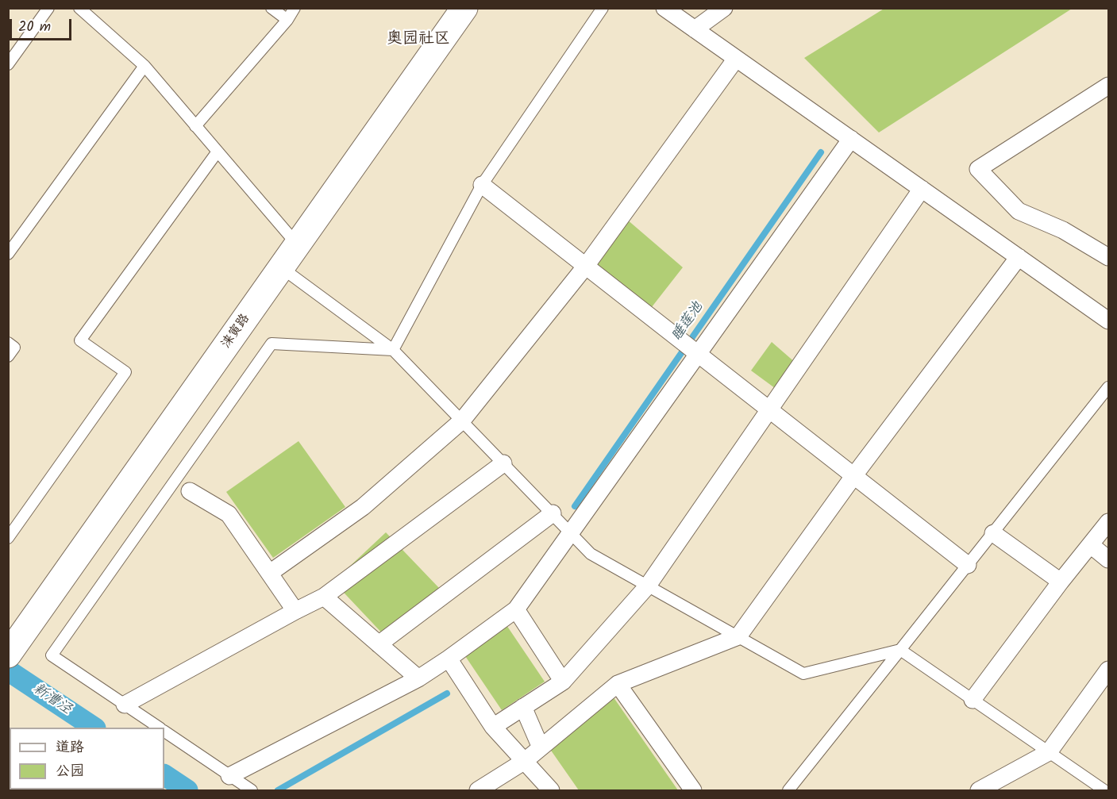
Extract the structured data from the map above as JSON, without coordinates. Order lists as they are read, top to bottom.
{
  "streets": {
    "street": ["涞寅路"]
  },
  "districts": ["奥园社区"],
  "water": ["睡莲池", "新漕泾"],
  "legend": ["道路", "公园"],
  "scale_bar": "20 m"
}
